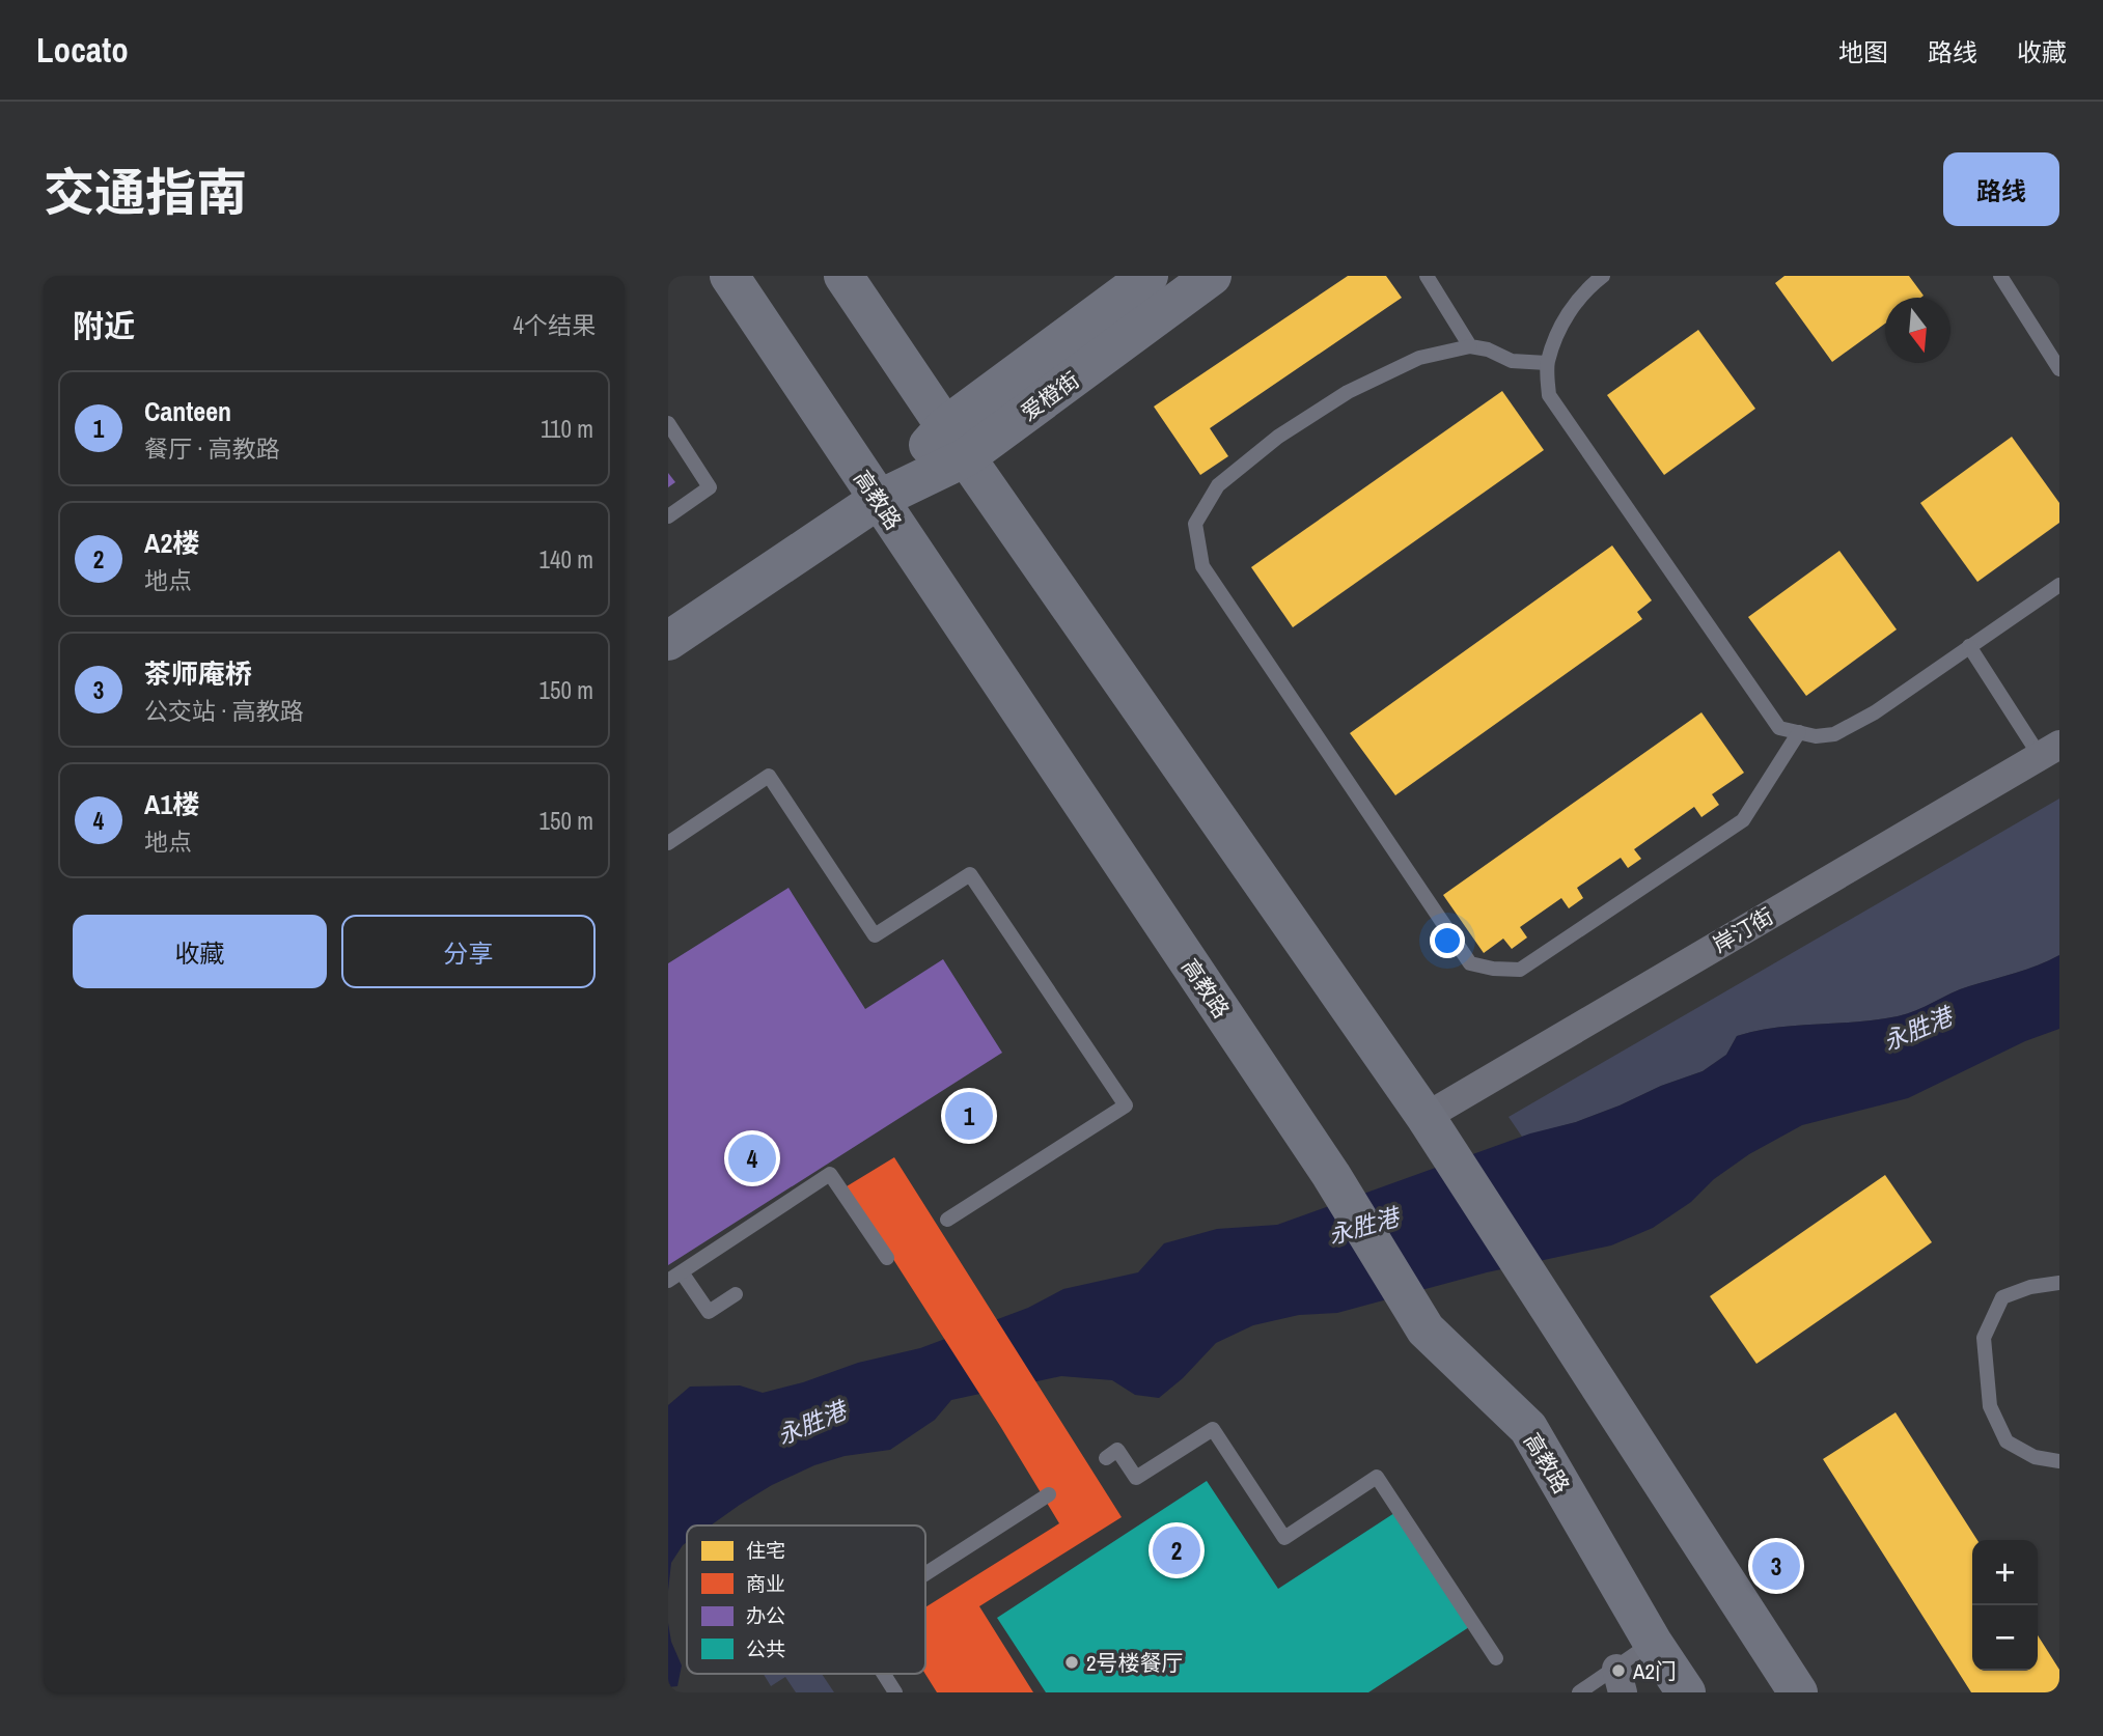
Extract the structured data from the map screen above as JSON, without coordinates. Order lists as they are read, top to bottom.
{
  "streets": {
    "main road": ["爱橙街", "高教路"],
    "street": ["岸汀街"]
  },
  "crossings": [
    ["爱橙街", "高教路"]
  ],
  "water": ["永胜港"],
  "places": ["2号楼餐厅", "A2门"],
  "legend": [
    "住宅",
    "商业",
    "办公",
    "公共"
  ],
  "north": "bottom",
  "page": {
    "header": "Locato",
    "nav": ["地图", "路线", "收藏"],
    "title": "交通指南",
    "buttons": [
      "路线",
      ["收藏", "分享"]
    ],
    "heading": ["附近", "4个结果"],
    "list": [
      {
        "mark": "1",
        "name": "Canteen",
        "note": "餐厅 · 高教路",
        "value": "110 m"
      },
      {
        "mark": "2",
        "name": "A2楼",
        "note": "地点",
        "value": "140 m"
      },
      {
        "mark": "3",
        "name": "茶师庵桥",
        "note": "公交站 · 高教路",
        "value": "150 m"
      },
      {
        "mark": "4",
        "name": "A1楼",
        "note": "地点",
        "value": "150 m"
      }
    ],
    "pins": [
      "1",
      "4",
      "2",
      "3"
    ],
    "map_buttons": ["+", "−"]
  }
}
